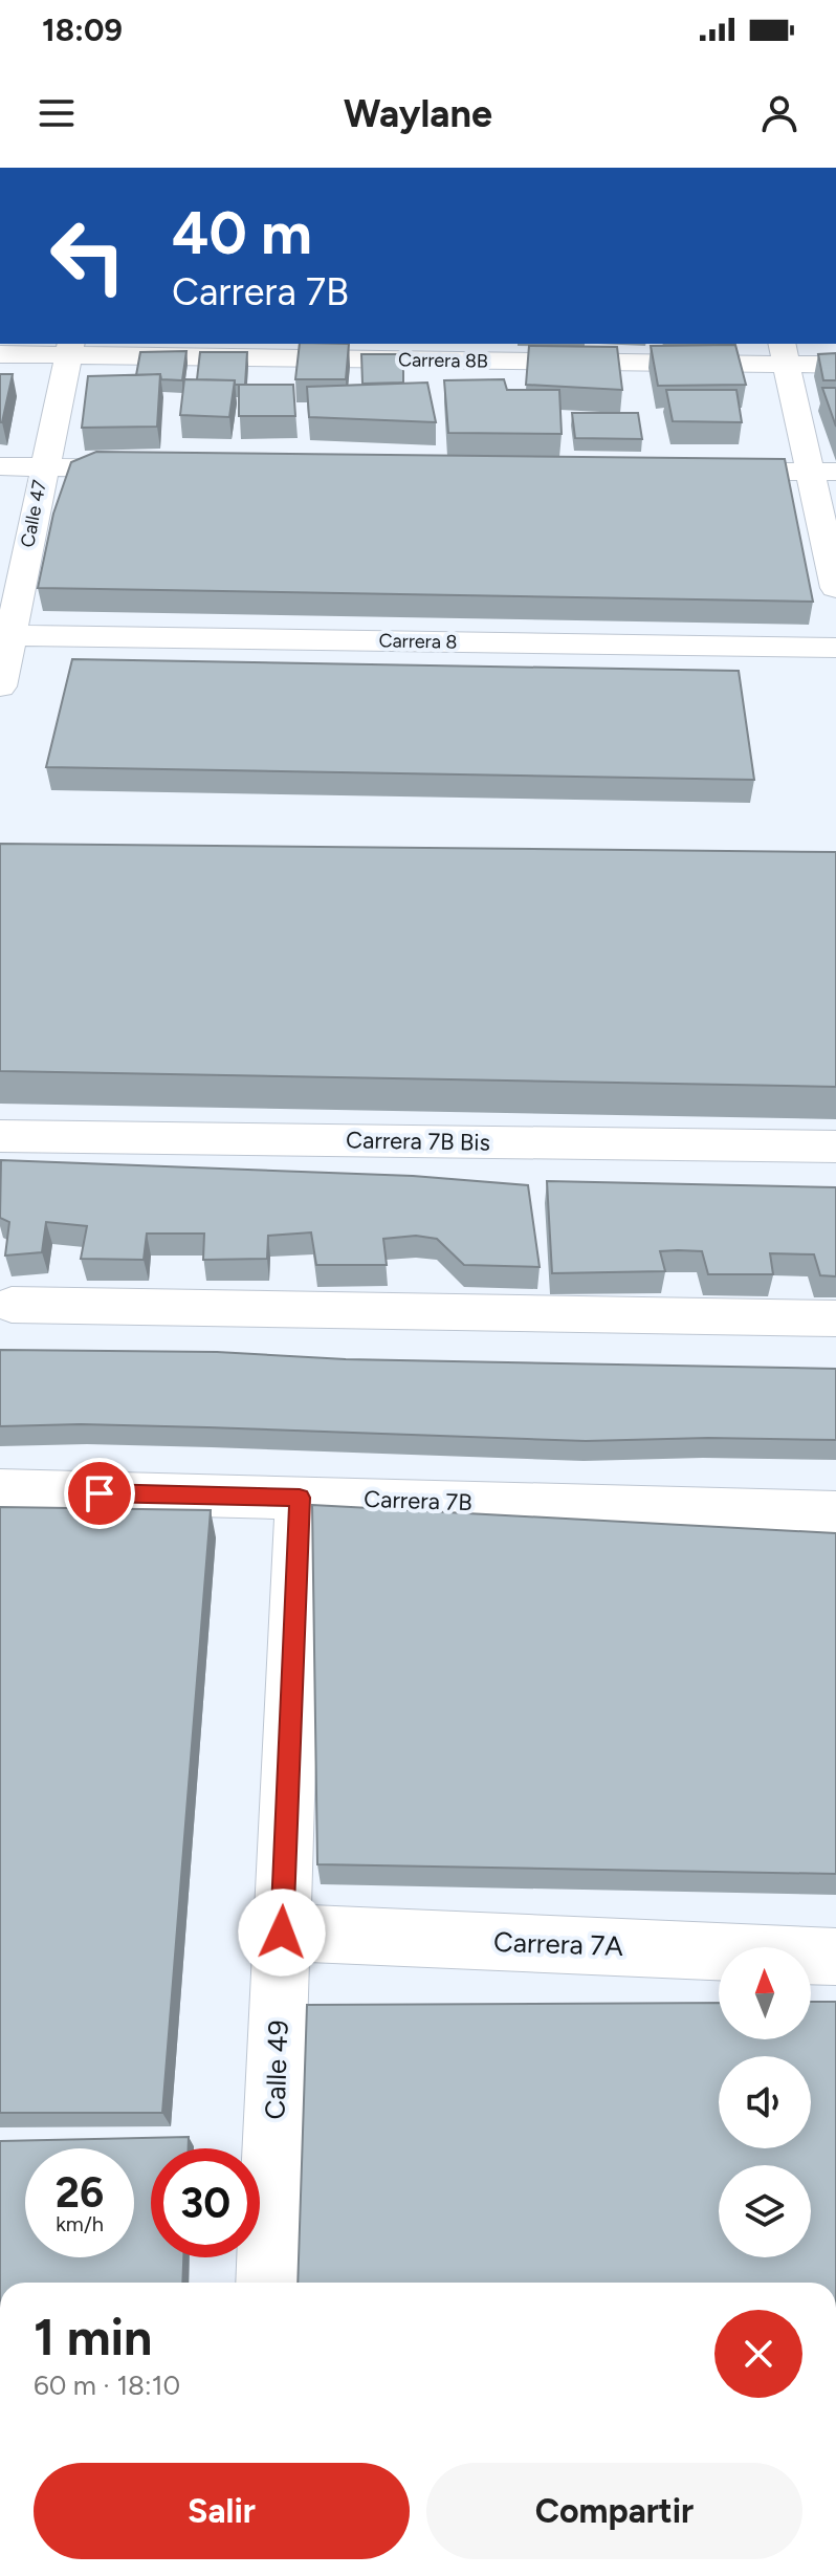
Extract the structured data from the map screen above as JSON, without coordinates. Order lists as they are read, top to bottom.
{
  "streets": {
    "street": [
      "Carrera 8B",
      "Calle 47",
      "Carrera 8",
      "Carrera 7B Bis",
      "Carrera 7B",
      "Carrera 7A",
      "Calle 49"
    ]
  },
  "crossings": [
    ["Carrera 8B", "Calle 47"],
    ["Calle 47", "Carrera 8"],
    ["Carrera 7B", "Calle 49"],
    ["Carrera 7A", "Calle 49"]
  ],
  "north": "top",
  "page": {
    "status": "18:09",
    "header": "Waylane",
    "turn": ["40 m", "Carrera 7B"],
    "speed": "26 km/h",
    "limit": "30",
    "heading": ["1 min", "60 m · 18:10"],
    "buttons": ["Salir", "Compartir"]
  }
}
